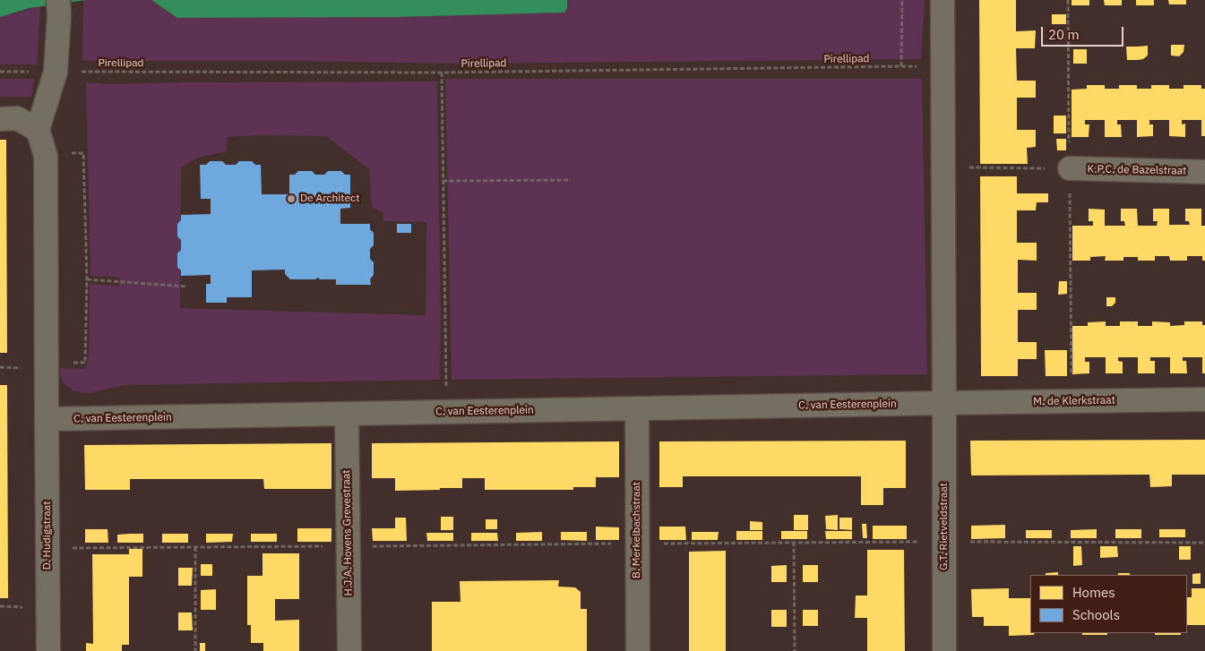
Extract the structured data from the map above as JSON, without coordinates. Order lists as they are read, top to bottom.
{
  "streets": {
    "street": [
      "K.P.C. de Bazelstraat",
      "M. de Klerkstraat",
      "C. van Eesterenplein",
      "G.T. Rietveldstraat",
      "B. Merkelbachstraat",
      "H.J.A. Hovens Grevestraat",
      "D. Hudigstraat"
    ],
    "path": ["Pirellipad"]
  },
  "crossings": [
    ["M. de Klerkstraat", "C. van Eesterenplein"],
    ["M. de Klerkstraat", "G.T. Rietveldstraat"],
    ["C. van Eesterenplein", "G.T. Rietveldstraat"],
    ["C. van Eesterenplein", "B. Merkelbachstraat"],
    ["C. van Eesterenplein", "H.J.A. Hovens Grevestraat"],
    ["C. van Eesterenplein", "D. Hudigstraat"]
  ],
  "places": ["De Architect"],
  "legend": ["Homes", "Schools"],
  "scale_bar": "20 m"
}
